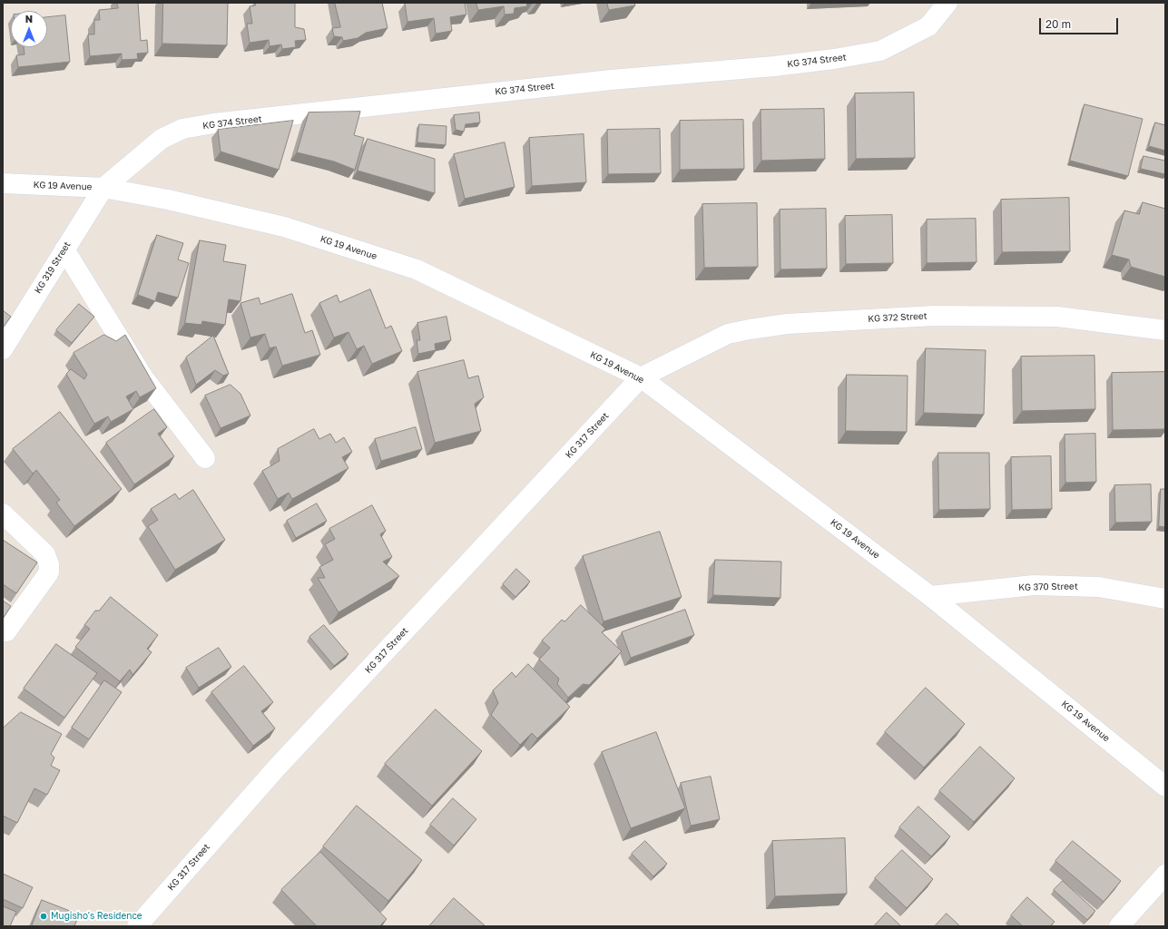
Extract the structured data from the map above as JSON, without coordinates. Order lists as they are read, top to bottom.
{
  "streets": {
    "street": [
      "KG 374 Street",
      "KG 19 Avenue",
      "KG 319 Street",
      "KG 372 Street",
      "KG 317 Street",
      "KG 370 Street"
    ]
  },
  "crossings": [
    ["KG 374 Street", "KG 19 Avenue"],
    ["KG 374 Street", "KG 319 Street"],
    ["KG 19 Avenue", "KG 319 Street"],
    ["KG 19 Avenue", "KG 372 Street"],
    ["KG 19 Avenue", "KG 317 Street"],
    ["KG 19 Avenue", "KG 370 Street"],
    ["KG 372 Street", "KG 317 Street"]
  ],
  "places": ["Mugisho's Residence"],
  "scale_bar": "20 m",
  "north": "top"
}
